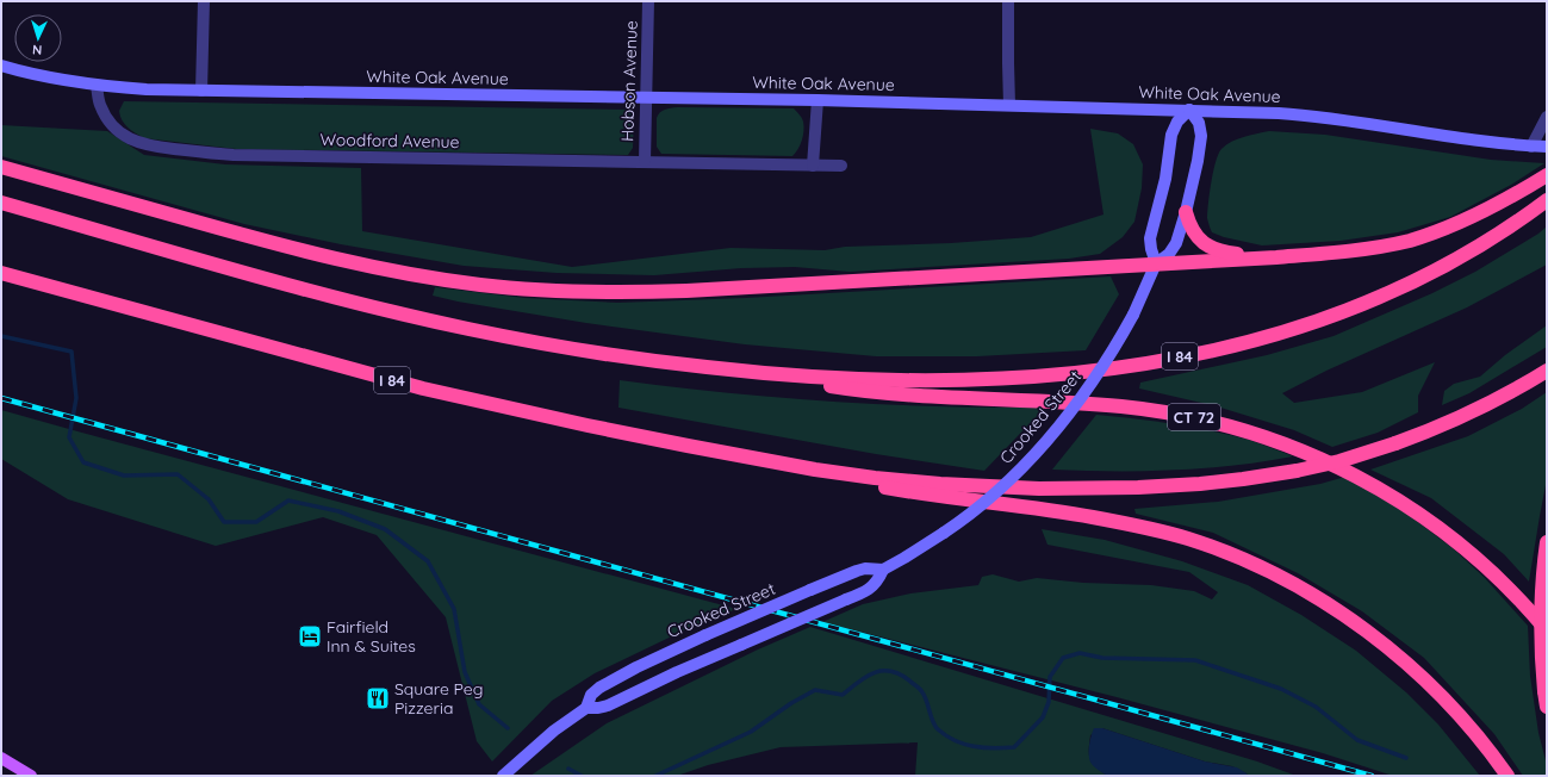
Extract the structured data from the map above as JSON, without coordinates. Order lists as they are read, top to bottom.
{
  "streets": {
    "highway": ["I 84", "CT 72"],
    "main road": ["White Oak Avenue", "Crooked Street"],
    "street": ["Hobson Avenue", "Woodford Avenue"]
  },
  "crossings": [
    ["White Oak Avenue", "Hobson Avenue"],
    ["White Oak Avenue", "Woodford Avenue"],
    ["White Oak Avenue", "Crooked Street"],
    ["Hobson Avenue", "Woodford Avenue"],
    ["I 84", "CT 72"]
  ],
  "places": {
    "hotel": ["Fairfield Inn & Suites"],
    "restaurant": ["Square Peg Pizzeria"]
  },
  "north": "bottom"
}
